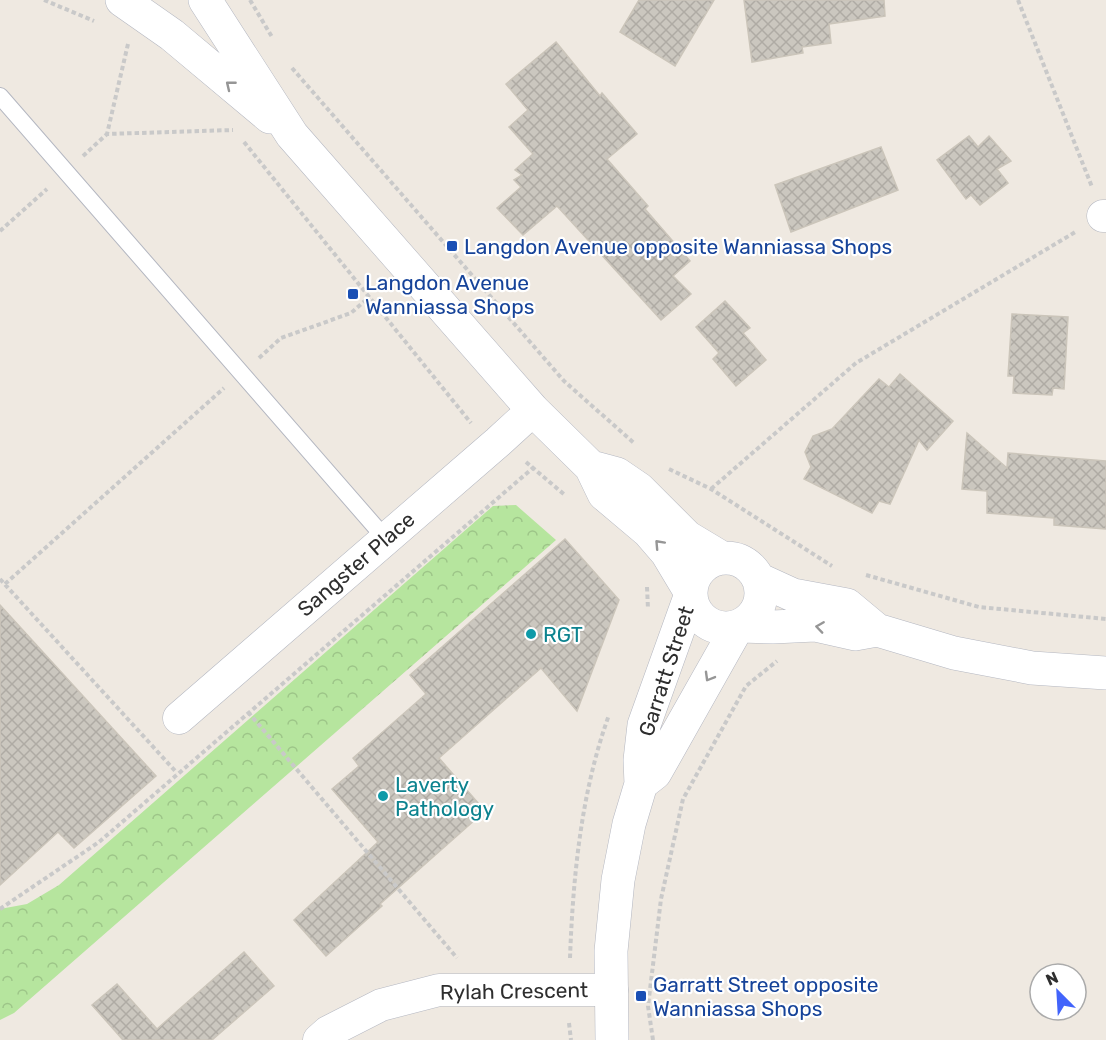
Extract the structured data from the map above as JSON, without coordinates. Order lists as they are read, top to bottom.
{
  "streets": {
    "street": ["Sangster Place", "Garratt Street", "Rylah Crescent"]
  },
  "crossings": [
    ["Garratt Street", "Rylah Crescent"]
  ],
  "places": {
    "transit": ["Langdon Avenue opposite Wanniassa Shops", "Langdon Avenue Wanniassa Shops", "Garratt Street opposite Wanniassa Shops"],
    "other": ["RGT", "Laverty Pathology"]
  },
  "north": "top left"
}
